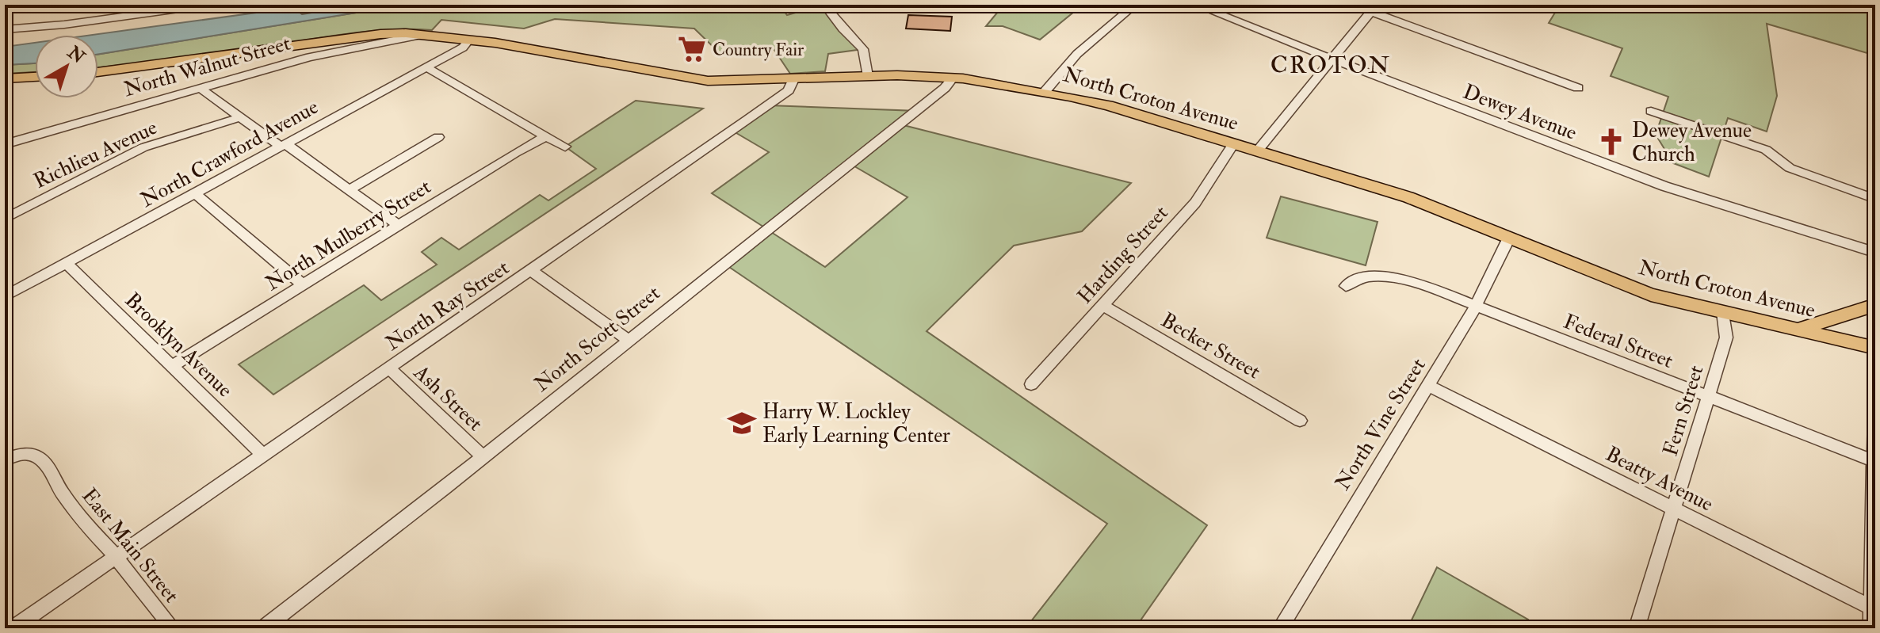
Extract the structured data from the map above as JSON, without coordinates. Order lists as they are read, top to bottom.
{
  "streets": {
    "main road": ["North Croton Avenue"],
    "street": [
      "North Walnut Street",
      "Dewey Avenue",
      "North Crawford Avenue",
      "Richlieu Avenue",
      "North Mulberry Street",
      "Harding Street",
      "North Ray Street",
      "North Scott Street",
      "Federal Street",
      "Brooklyn Avenue",
      "Becker Street",
      "Ash Street",
      "Fern Street",
      "North Vine Street",
      "Beatty Avenue",
      "East Main Street"
    ]
  },
  "crossings": [
    ["North Walnut Street", "North Croton Avenue"],
    ["North Croton Avenue", "North Crawford Avenue"],
    ["North Croton Avenue", "Harding Street"],
    ["North Croton Avenue", "North Ray Street"],
    ["North Croton Avenue", "North Scott Street"],
    ["North Croton Avenue", "Fern Street"],
    ["North Croton Avenue", "North Vine Street"],
    ["North Crawford Avenue", "Brooklyn Avenue"],
    ["North Mulberry Street", "Brooklyn Avenue"],
    ["Harding Street", "Becker Street"],
    ["North Ray Street", "Brooklyn Avenue"],
    ["North Ray Street", "Ash Street"],
    ["North Ray Street", "East Main Street"],
    ["North Scott Street", "Ash Street"],
    ["Federal Street", "Fern Street"],
    ["Federal Street", "North Vine Street"],
    ["Fern Street", "Beatty Avenue"],
    ["North Vine Street", "Beatty Avenue"]
  ],
  "districts": ["CROTON"],
  "places": {
    "supermarket": ["Country Fair"],
    "church": ["Dewey Avenue Church"],
    "school or university": ["Harry W. Lockley Early Learning Center"]
  },
  "north": "top right"
}
